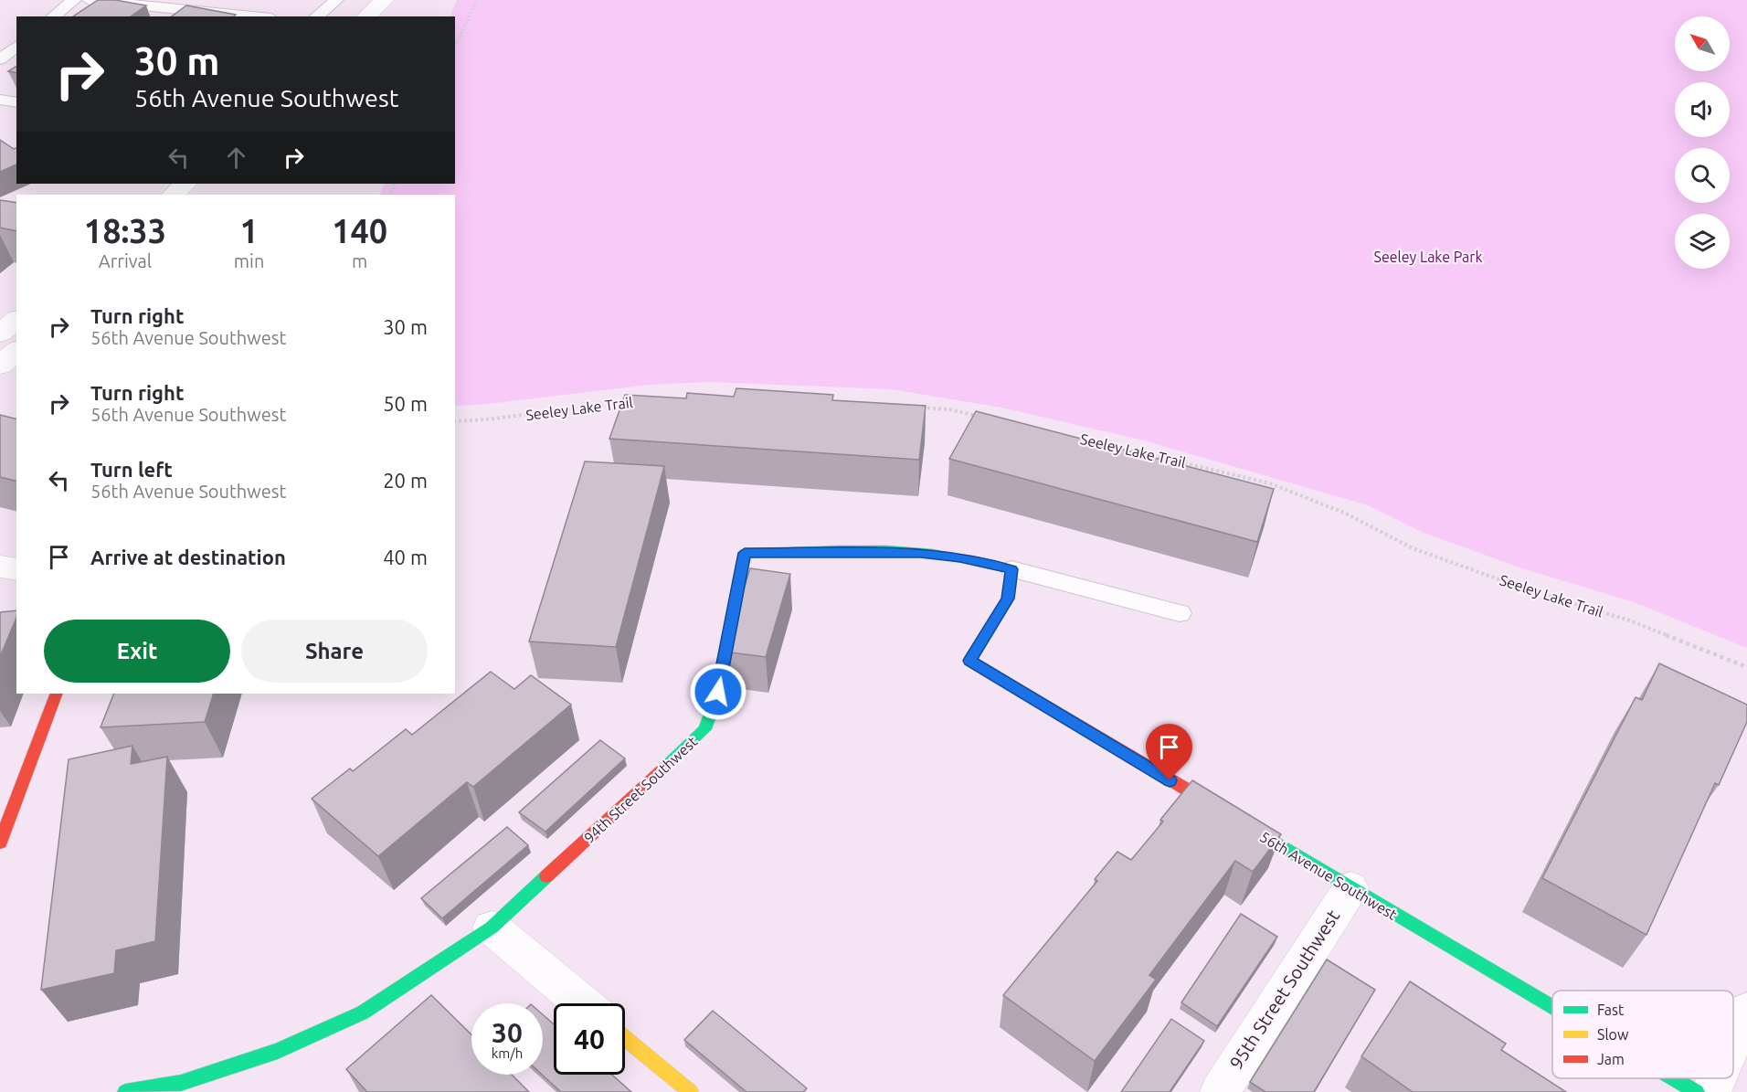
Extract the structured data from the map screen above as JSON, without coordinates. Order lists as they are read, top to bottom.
{
  "streets": {
    "street": ["94th Street Southwest", "56th Avenue Southwest", "95th Street Southwest"],
    "path": ["Seeley Lake Trail"]
  },
  "crossings": [
    ["94th Street Southwest", "56th Avenue Southwest"],
    ["56th Avenue Southwest", "95th Street Southwest"]
  ],
  "parks": ["Seeley Lake Park"],
  "legend": ["Fast", "Slow", "Jam"],
  "north": "top left",
  "page": {
    "turn": ["30 m", "56th Avenue Southwest"],
    "eta": [
      "18:33",
      "Arrival",
      "1",
      "min",
      "140",
      "m"
    ],
    "list": [
      {
        "name": "Turn right",
        "note": "56th Avenue Southwest",
        "value": "30 m"
      },
      {
        "name": "Turn right",
        "note": "56th Avenue Southwest",
        "value": "50 m"
      },
      {
        "name": "Turn left",
        "note": "56th Avenue Southwest",
        "value": "20 m"
      },
      {
        "name": "Arrive at destination",
        "value": "40 m"
      }
    ],
    "buttons": ["Exit", "Share"],
    "speed": "30 km/h",
    "limit": "40"
  }
}
